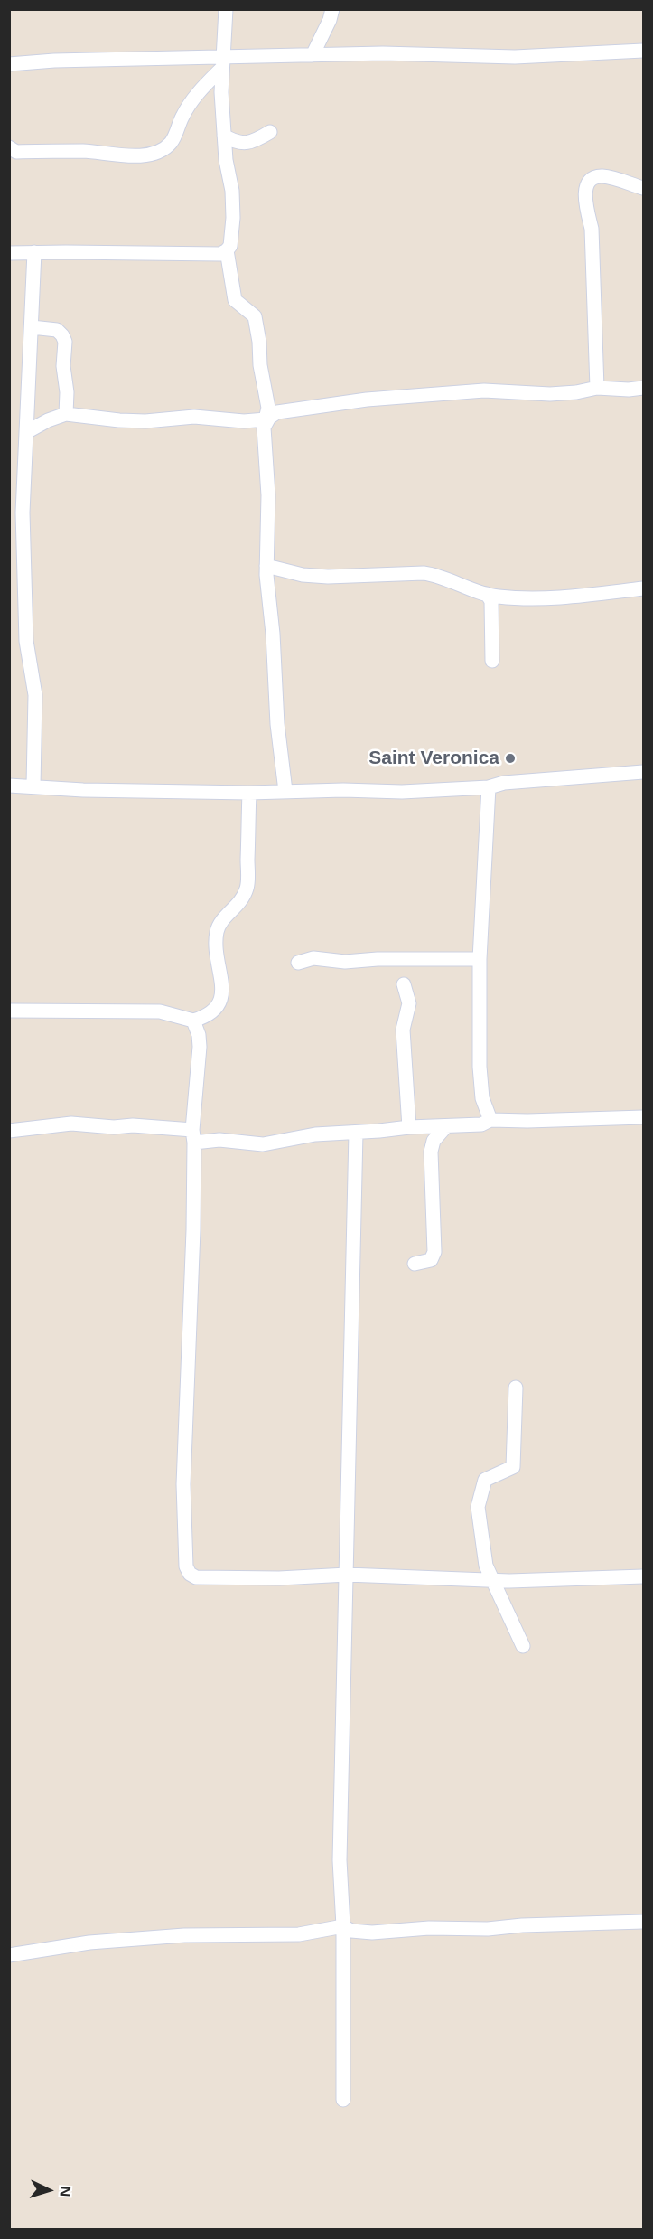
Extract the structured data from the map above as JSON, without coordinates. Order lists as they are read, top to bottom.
{
  "places": ["Saint Veronica"],
  "north": "right"
}
